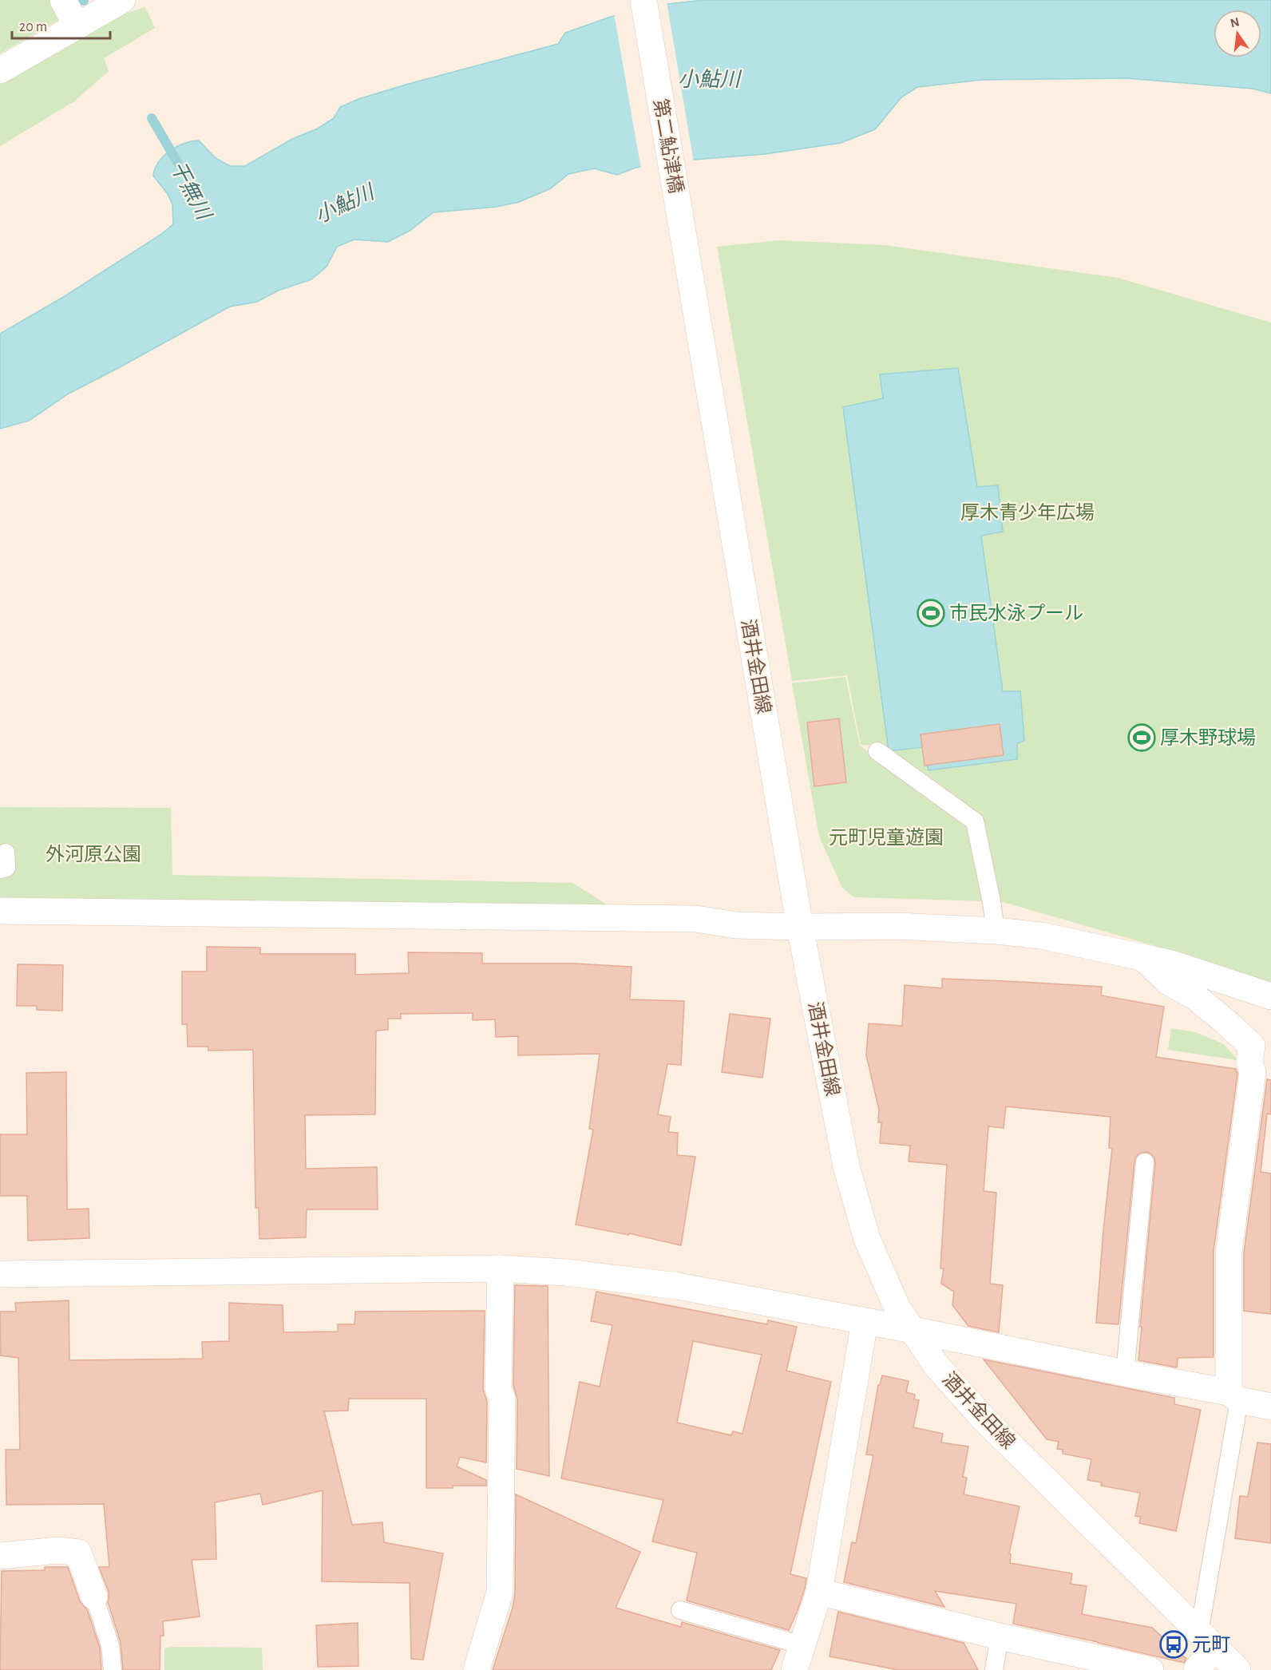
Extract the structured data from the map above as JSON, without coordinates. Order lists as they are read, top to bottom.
{
  "streets": {
    "street": ["第二鮎津橋", "酒井金田線"]
  },
  "crossings": [
    ["第二鮎津橋", "酒井金田線"]
  ],
  "water": ["小鮎川", "干無川"],
  "parks": ["厚木青少年広場", "元町児童遊園", "外河原公園"],
  "places": {
    "sports": ["市民水泳プール", "厚木野球場"],
    "bus stop": ["元町"]
  },
  "scale_bar": "20 m",
  "north": "top"
}
